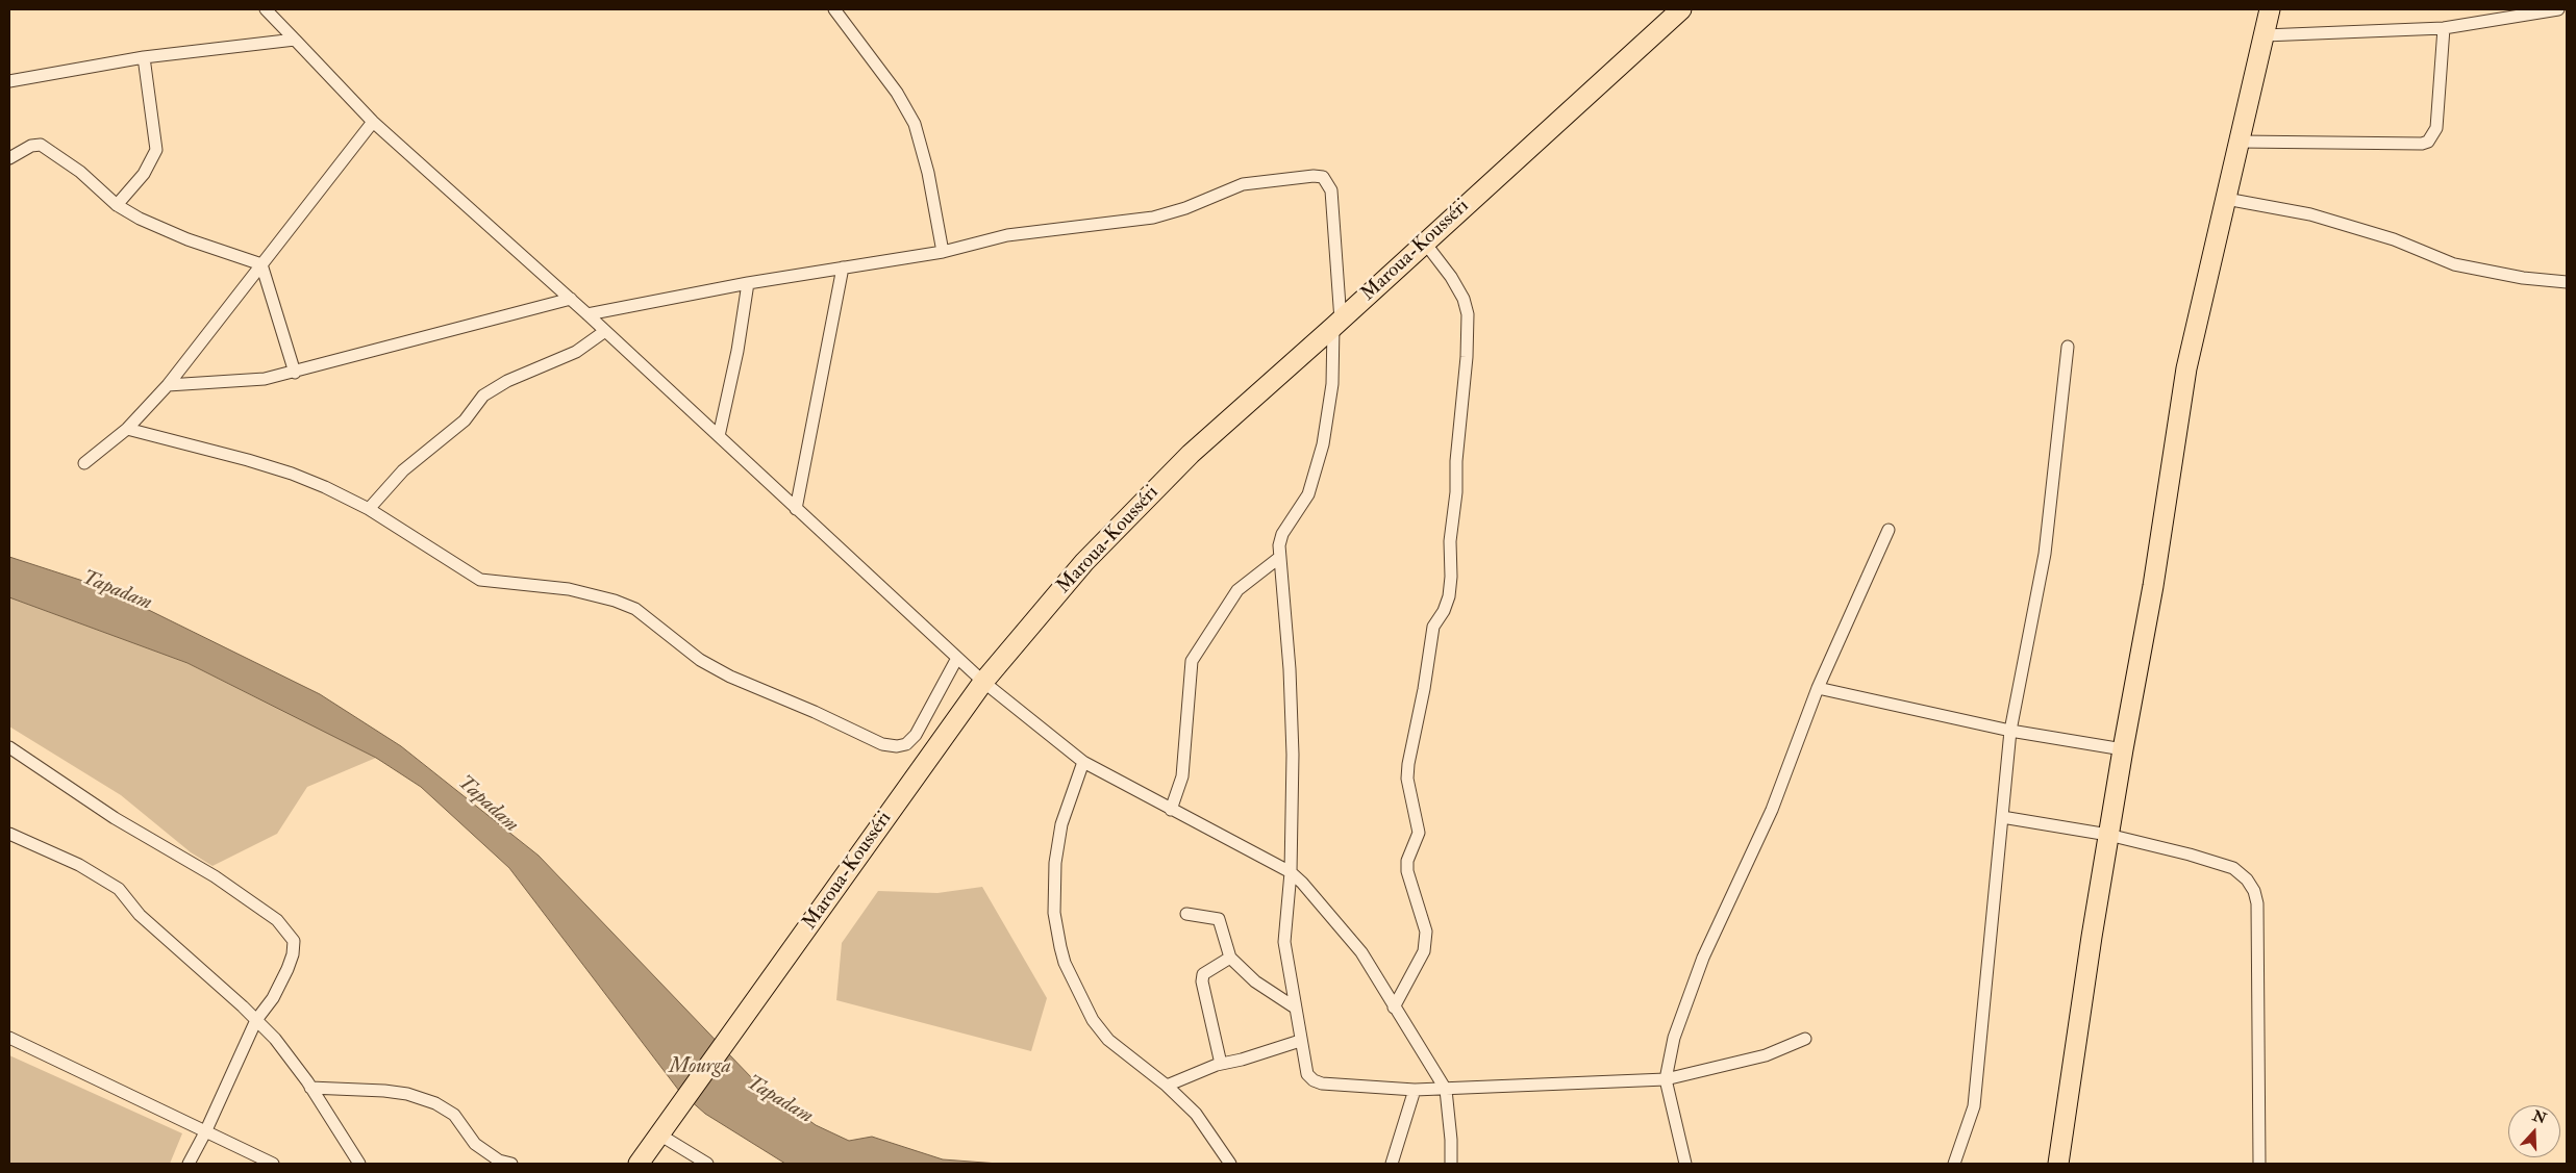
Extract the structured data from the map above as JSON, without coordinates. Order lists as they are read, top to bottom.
{
  "streets": {
    "main road": ["Maroua-Kousséri"]
  },
  "water": ["Tapadam", "Mourga"],
  "north": "top"
}
